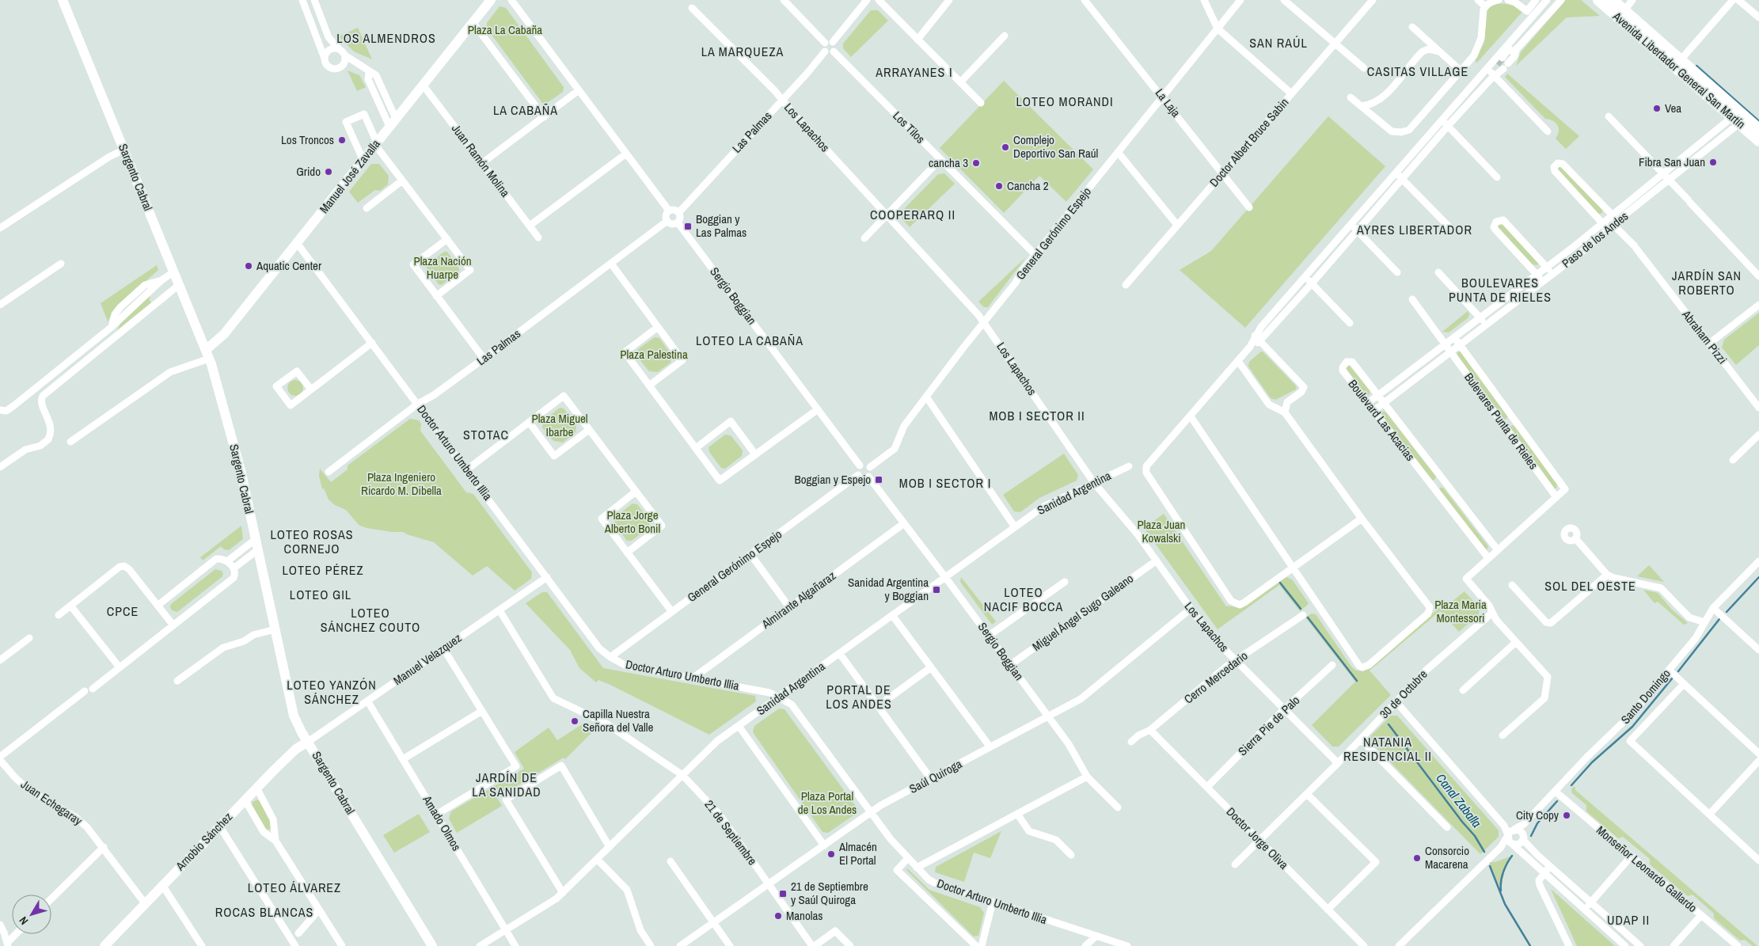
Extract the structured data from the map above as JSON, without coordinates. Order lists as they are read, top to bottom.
{
  "streets": {
    "main road": [
      "Avenida Libertador General San Martín",
      "Manuel José Zavalla",
      "Sargento Cabral",
      "Arnobio Sánchez"
    ],
    "street": [
      "La Laja",
      "Los Lapachos",
      "Los Tilos",
      "Las Palmas",
      "Doctor Albert Bruce Sabin",
      "Juan Ramón Molina",
      "General Gerónimo Espejo",
      "Paso de los Andes",
      "Sergio Boggian",
      "Abraham Pizzi",
      "Boulevard Las Acacias",
      "Bulevares Punta de Rieles",
      "Doctor Arturo Umberto Illia",
      "Sanidad Argentina",
      "Almirante Algañaraz",
      "Miguel Ángel Sugo Galeano",
      "Manuel Velazquez",
      "Cerro Mercedario",
      "30 de Octubre",
      "Santo Domingo",
      "Sierra Pie de Palo",
      "Saúl Quiroga",
      "Juan Echegaray",
      "Amado Olmos",
      "21 de Septiembre",
      "Doctor Jorge Oliva",
      "Monseñor Leonardo Gallardo"
    ]
  },
  "crossings": [
    ["Avenida Libertador General San Martín", "Paso de los Andes"],
    ["La Laja", "Doctor Albert Bruce Sabin"],
    ["La Laja", "General Gerónimo Espejo"],
    ["Los Lapachos", "Las Palmas"],
    ["Los Lapachos", "General Gerónimo Espejo"],
    ["Los Lapachos", "Sanidad Argentina"],
    ["Los Lapachos", "Miguel Ángel Sugo Galeano"],
    ["Los Lapachos", "Cerro Mercedario"],
    ["Los Lapachos", "30 de Octubre"],
    ["Los Lapachos", "Sierra Pie de Palo"],
    ["Los Lapachos", "Saúl Quiroga"],
    ["Los Tilos", "Las Palmas"],
    ["Los Tilos", "General Gerónimo Espejo"],
    ["Las Palmas", "Sergio Boggian"],
    ["Las Palmas", "Doctor Arturo Umberto Illia"],
    ["Juan Ramón Molina", "Manuel José Zavalla"],
    ["Manuel José Zavalla", "Sargento Cabral"],
    ["Manuel José Zavalla", "Doctor Arturo Umberto Illia"],
    ["Sargento Cabral", "Manuel Velazquez"],
    ["Sargento Cabral", "Arnobio Sánchez"],
    ["General Gerónimo Espejo", "Sergio Boggian"],
    ["General Gerónimo Espejo", "Doctor Arturo Umberto Illia"],
    ["Paso de los Andes", "Abraham Pizzi"],
    ["Paso de los Andes", "Boulevard Las Acacias"],
    ["Paso de los Andes", "Bulevares Punta de Rieles"],
    ["Sergio Boggian", "Sanidad Argentina"],
    ["Sergio Boggian", "Almirante Algañaraz"],
    ["Sergio Boggian", "Miguel Ángel Sugo Galeano"],
    ["Sergio Boggian", "Saúl Quiroga"],
    ["Doctor Arturo Umberto Illia", "Sanidad Argentina"],
    ["Doctor Arturo Umberto Illia", "Almirante Algañaraz"],
    ["Doctor Arturo Umberto Illia", "Manuel Velazquez"],
    ["Doctor Arturo Umberto Illia", "Saúl Quiroga"],
    ["Sanidad Argentina", "Amado Olmos"],
    ["Sanidad Argentina", "21 de Septiembre"],
    ["Manuel Velazquez", "Amado Olmos"],
    ["Manuel Velazquez", "21 de Septiembre"],
    ["Manuel Velazquez", "Arnobio Sánchez"],
    ["Cerro Mercedario", "Doctor Jorge Oliva"],
    ["30 de Octubre", "Doctor Jorge Oliva"],
    ["Santo Domingo", "Monseñor Leonardo Gallardo"],
    ["Sierra Pie de Palo", "Doctor Jorge Oliva"],
    ["Saúl Quiroga", "21 de Septiembre"],
    ["Juan Echegaray", "Arnobio Sánchez"]
  ],
  "districts": [
    "LOS ALMENDROS",
    "SAN RAÚL",
    "LA MARQUEZA",
    "CASITAS VILLAGE",
    "ARRAYANES I",
    "LOTEO MORANDI",
    "LA CABAÑA",
    "COOPERARQ II",
    "AYRES LIBERTADOR",
    "JARDÍN SAN ROBERTO",
    "BOULEVARES PUNTA DE RIELES",
    "LOTEO LA CABAÑA",
    "MOB I SECTOR II",
    "STOTAC",
    "MOB I SECTOR I",
    "LOTEO ROSAS CORNEJO",
    "LOTEO PÉREZ",
    "SOL DEL OESTE",
    "LOTEO NACIF BOCCA",
    "LOTEO GIL",
    "CPCE",
    "LOTEO SÁNCHEZ COUTO",
    "LOTEO YANZÓN SÁNCHEZ",
    "PORTAL DE LOS ANDES",
    "NATANIA RESIDENCIAL II",
    "JARDÍN DE LA SANIDAD",
    "LOTEO ÁLVAREZ",
    "ROCAS BLANCAS",
    "UDAP II"
  ],
  "water": ["Canal Zaballa"],
  "parks": [
    "Plaza La Cabaña",
    "Plaza Nación Huarpe",
    "Plaza Palestina",
    "Plaza Miguel Ibarbe",
    "Plaza Ingeniero Ricardo M. Dibella",
    "Plaza Jorge Alberto Bonil",
    "Plaza Juan Kowalski",
    "Plaza Maria Montessori",
    "Plaza Portal de Los Andes"
  ],
  "places": {
    "other": [
      "Vea",
      "Los Troncos",
      "Complejo Deportivo San Raúl",
      "Fibra San Juan",
      "cancha 3",
      "Grido",
      "Cancha 2",
      "Aquatic Center",
      "Capilla Nuestra Señora del Valle",
      "City Copy",
      "Almacén El Portal",
      "Consorcio Macarena",
      "Manolas"
    ],
    "transit": [
      "Boggian y Las Palmas",
      "Boggian y Espejo",
      "Sanidad Argentina y Boggian",
      "21 de Septiembre y Saúl Quiroga"
    ]
  },
  "north": "bottom left"
}
